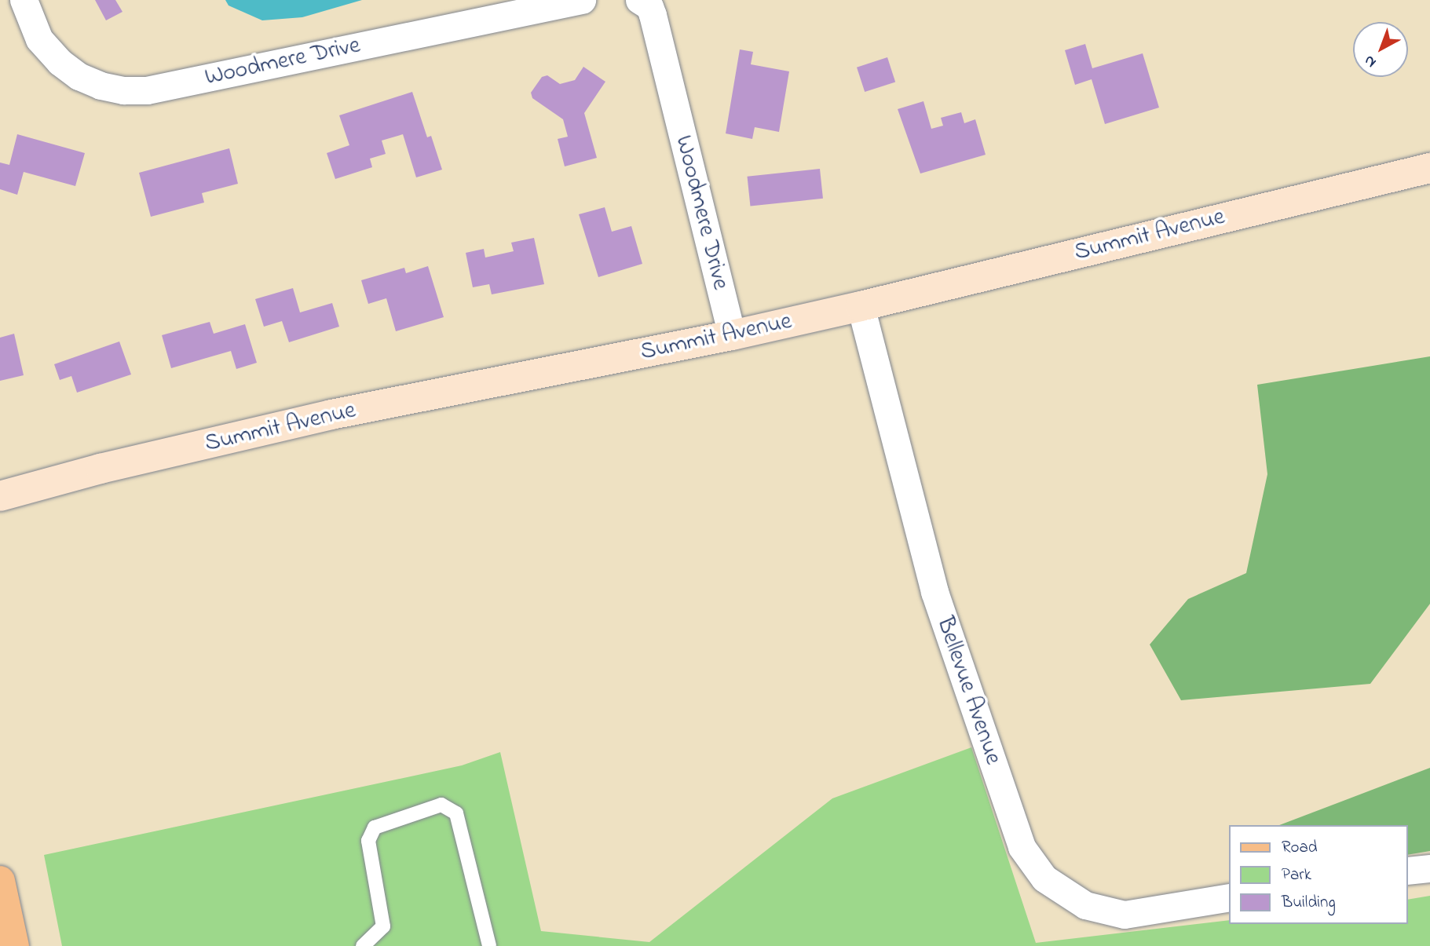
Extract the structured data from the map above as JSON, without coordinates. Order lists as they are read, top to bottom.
{
  "streets": {
    "street": ["Woodmere Drive", "Summit Avenue", "Bellevue Avenue"]
  },
  "crossings": [
    ["Woodmere Drive", "Summit Avenue"],
    ["Summit Avenue", "Bellevue Avenue"]
  ],
  "legend": ["Road", "Park", "Building"],
  "north": "bottom left"
}
